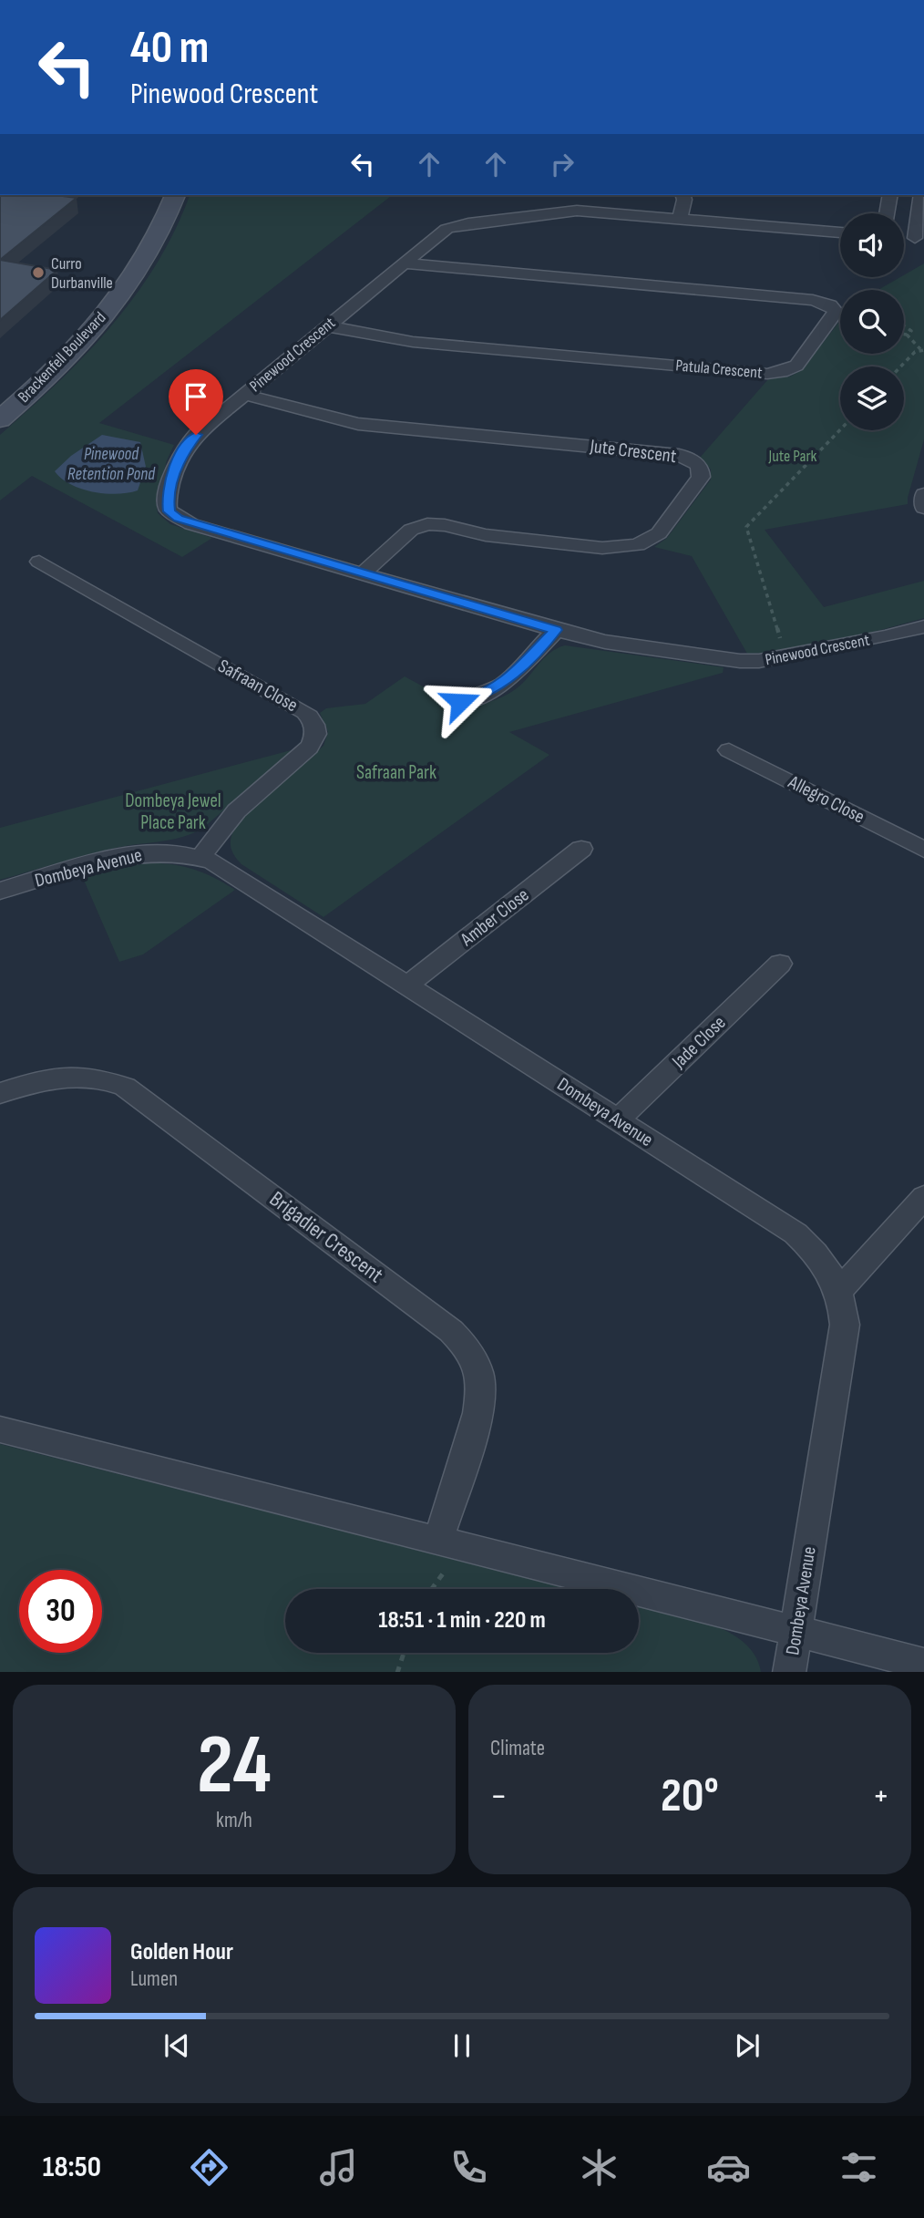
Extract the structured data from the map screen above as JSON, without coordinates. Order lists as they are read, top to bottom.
{
  "streets": {
    "street": [
      "Pinewood Crescent",
      "Brackenfell Boulevard",
      "Patula Crescent",
      "Jute Crescent",
      "Safraan Close",
      "Allegro Close",
      "Dombeya Avenue",
      "Amber Close",
      "Jade Close",
      "Brigadier Crescent"
    ]
  },
  "crossings": [
    ["Pinewood Crescent", "Patula Crescent"],
    ["Pinewood Crescent", "Jute Crescent"],
    ["Safraan Close", "Dombeya Avenue"],
    ["Dombeya Avenue", "Amber Close"],
    ["Dombeya Avenue", "Jade Close"]
  ],
  "water": ["Pinewood Retention Pond"],
  "parks": ["Jute Park", "Safraan Park", "Dombeya Jewel Place Park"],
  "places": ["Curro Durbanville"],
  "page": {
    "turn": ["40 m", "Pinewood Crescent"],
    "limit": "30",
    "trip": "18:51 · 1 min · 220 m",
    "tile": [
      ["24", "km/h"],
      "Climate"
    ],
    "heat": ["−", "20°", "+"],
    "song": ["Golden Hour", "Lumen"],
    "tabs": "18:50"
  }
}
